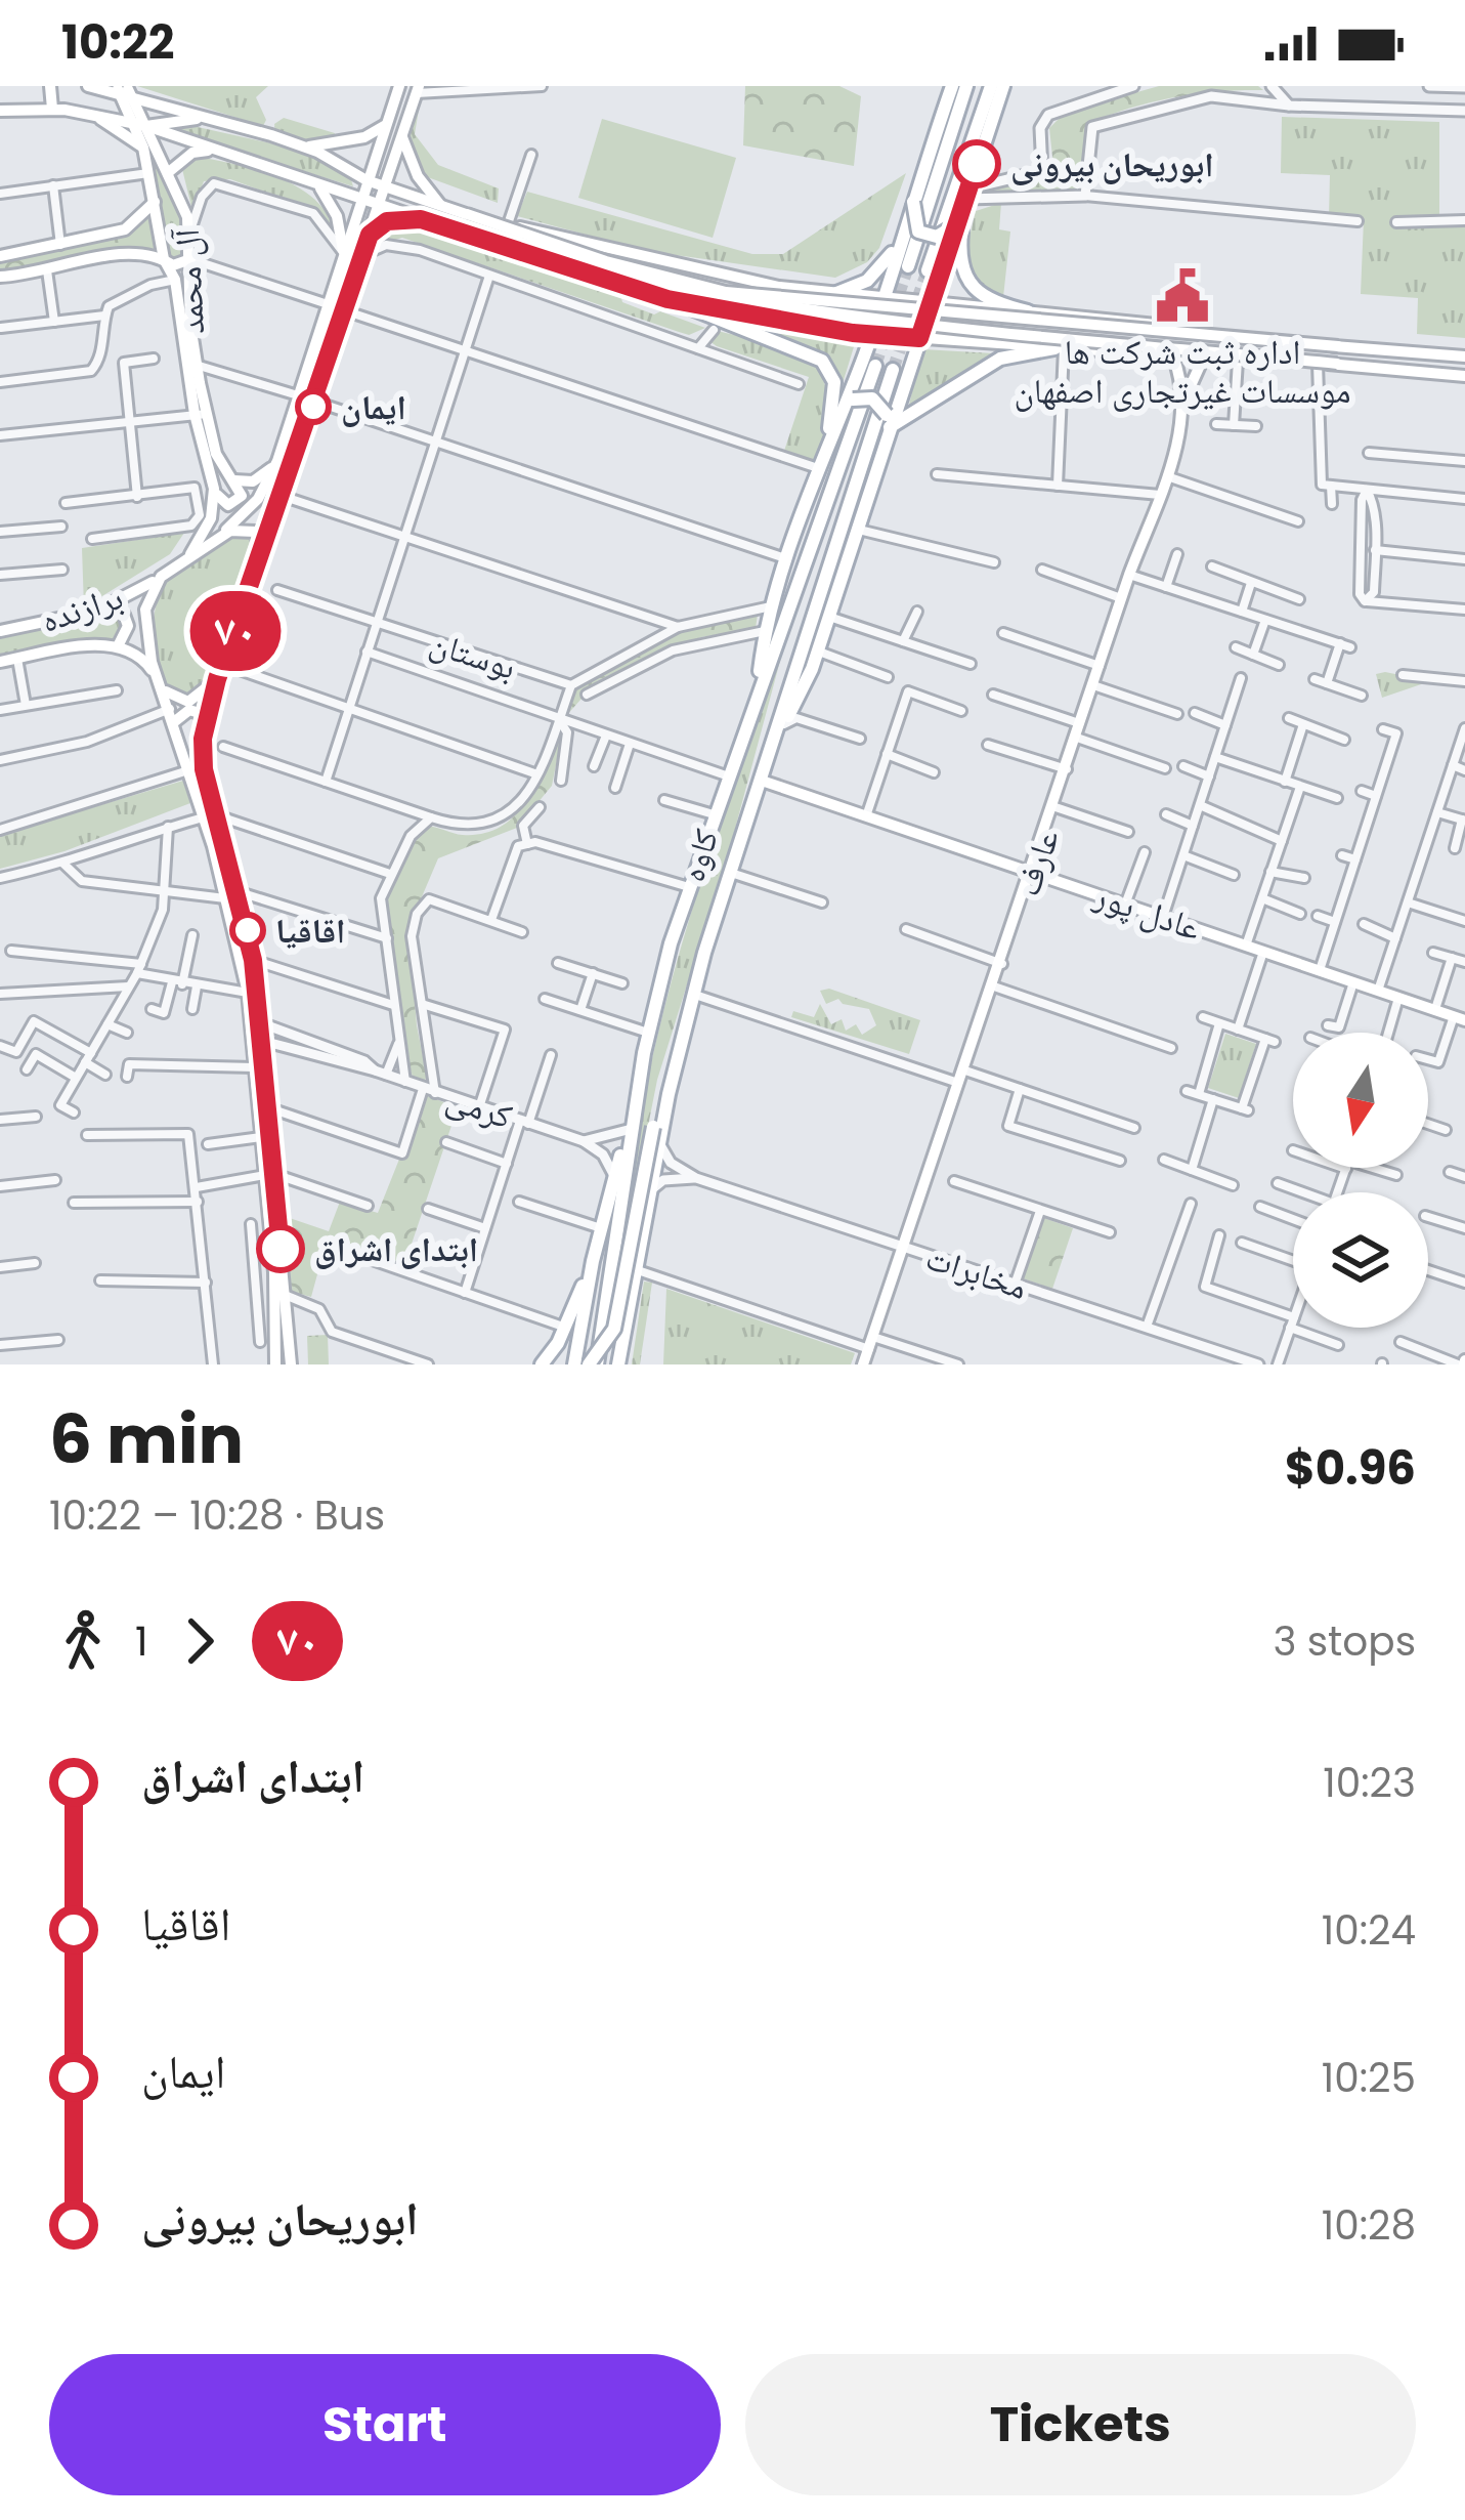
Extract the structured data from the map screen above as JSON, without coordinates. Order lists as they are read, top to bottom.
{
  "streets": {
    "main road": [
      "آل محمد",
      "برازنده",
      "کاوه",
      "عارف",
      "عادل پور"
    ],
    "street": ["بوستان", "کرمی", "مخابرات"]
  },
  "crossings": [
    ["کاوه", "عادل پور"],
    ["عارف", "عادل پور"],
    ["عارف", "مخابرات"]
  ],
  "places": {
    "other": [
      "ابوریحان بیرونی",
      "ایمان",
      "اقاقیا",
      "ابتدای اشراق"
    ],
    "public building": ["اداره ثبت شرکت ها موسسات غیرتجاری اصفهان"]
  },
  "lines": ["bus line ۷۰"],
  "north": "bottom",
  "page": {
    "status": "10:22",
    "on_map": "۷۰",
    "heading": ["6 min", "10:22 – 10:28 · Bus", "$0.96"],
    "legs": ["1", "۷۰", "3 stops"],
    "list": [
      {
        "name": "ابتدای اشراق",
        "value": "10:23"
      },
      {
        "name": "اقاقیا",
        "value": "10:24"
      },
      {
        "name": "ایمان",
        "value": "10:25"
      },
      {
        "name": "ابوریحان بیرونی",
        "value": "10:28"
      }
    ],
    "buttons": ["Start", "Tickets"]
  }
}
